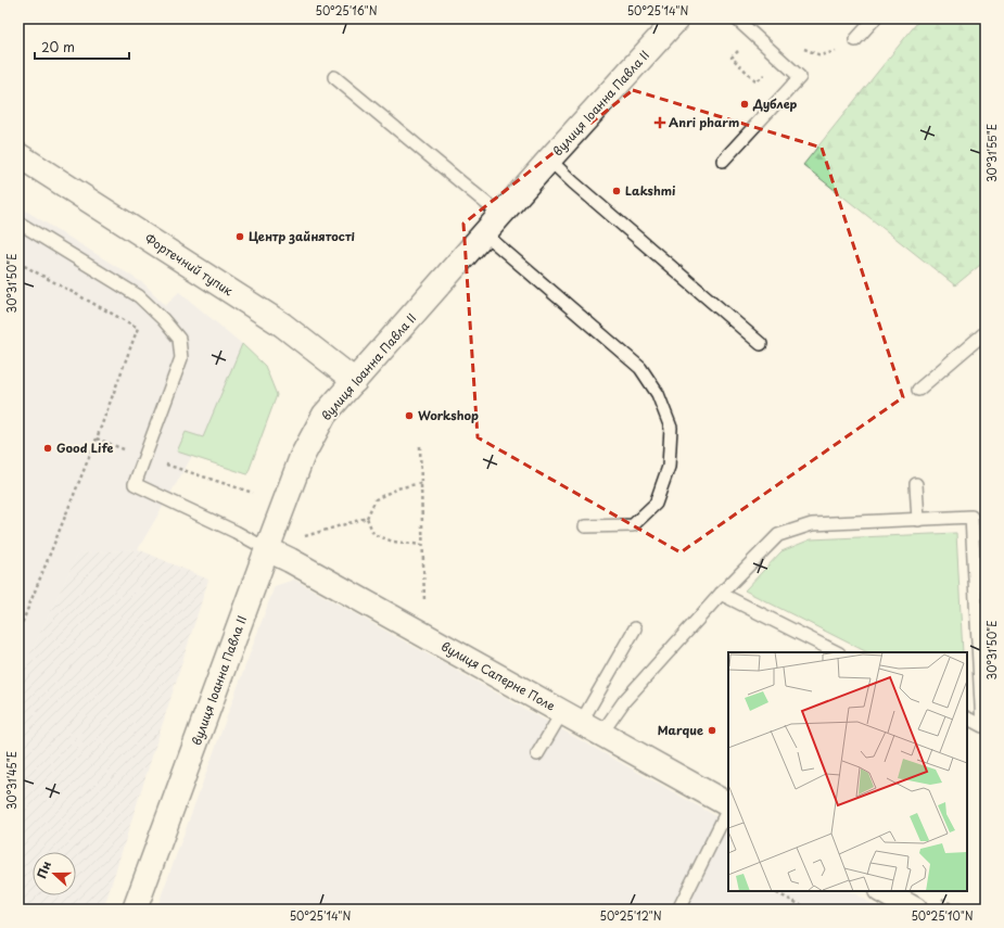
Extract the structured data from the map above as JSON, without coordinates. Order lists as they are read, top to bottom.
{
  "streets": {
    "street": ["вулиця Іоанна Павла II", "Фортечний тупик", "вулиця Саперне Поле"]
  },
  "crossings": [
    ["вулиця Іоанна Павла II", "Фортечний тупик"],
    ["вулиця Іоанна Павла II", "вулиця Саперне Поле"]
  ],
  "places": {
    "other": [
      "Дублер",
      "Lakshmi",
      "Центр зайнятості",
      "Workshop",
      "Good Life",
      "Marque"
    ],
    "health": ["Anri pharm"]
  },
  "scale_bar": "20 m",
  "north": "left",
  "coordinates": [
    "50°25'16\"N",
    "50°25'14\"N",
    "30°31'55\"E",
    "30°31'50\"E",
    "30°31'45\"E",
    "50°25'12\"N",
    "50°25'10\"N"
  ]
}
